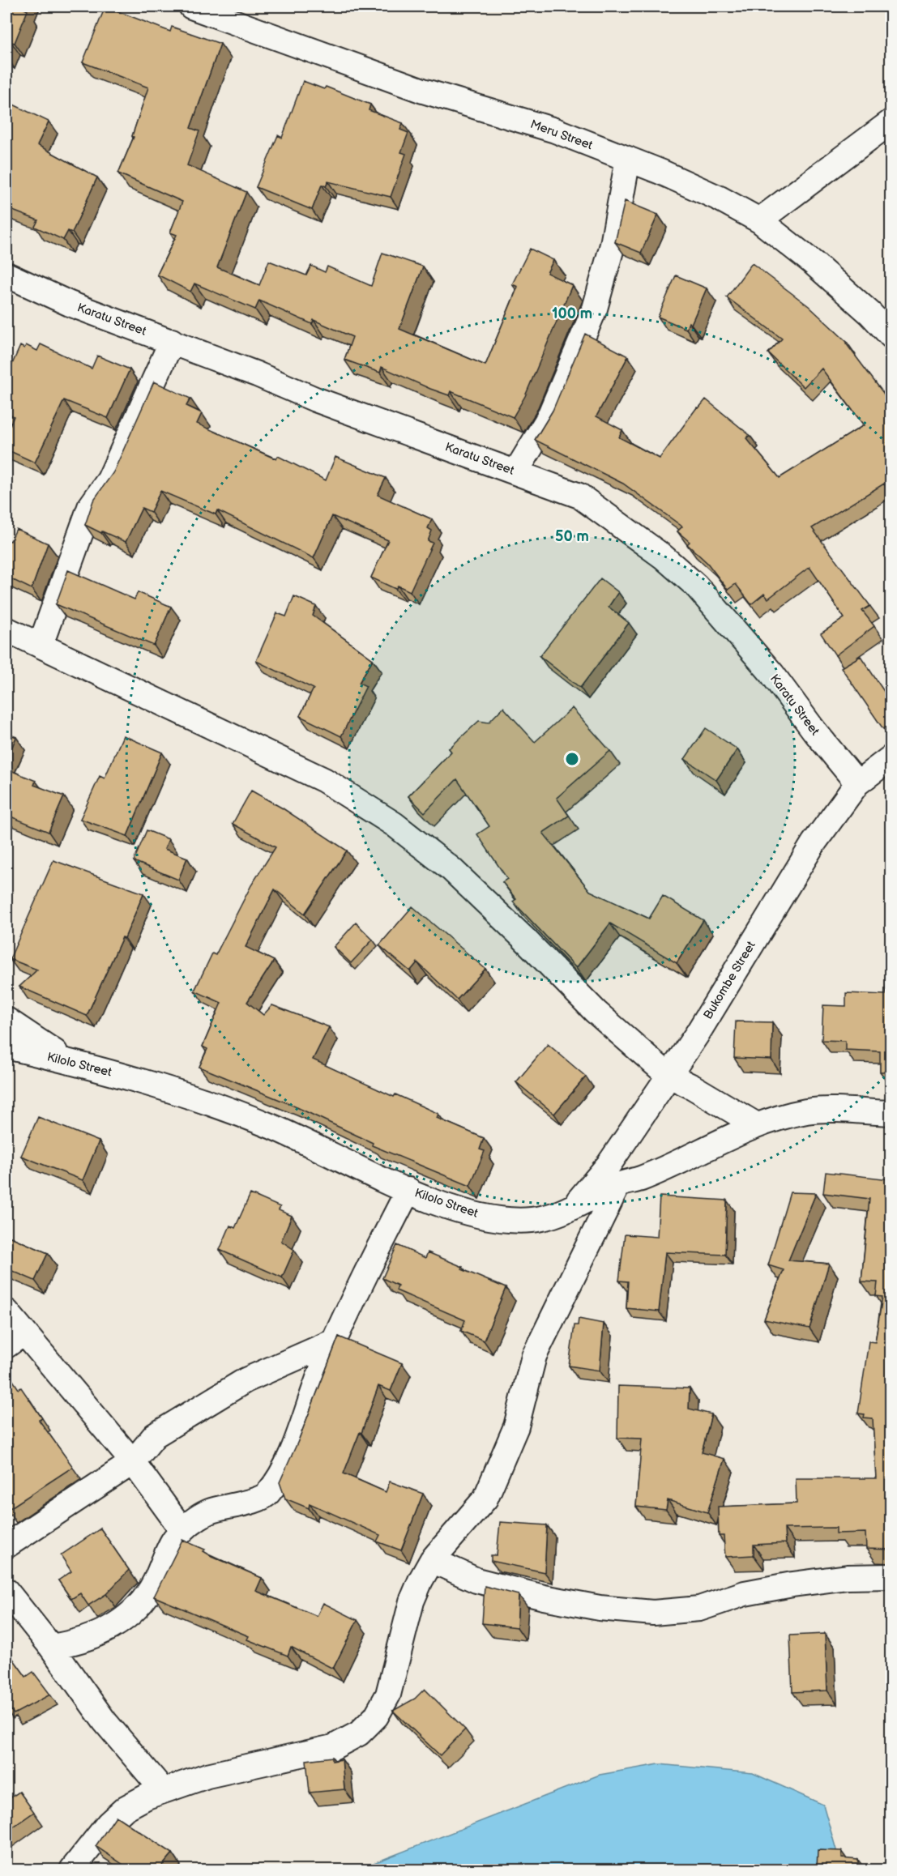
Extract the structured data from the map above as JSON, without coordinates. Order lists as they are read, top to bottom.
{
  "streets": {
    "street": [
      "Meru Street",
      "Karatu Street",
      "Bukombe Street",
      "Kilolo Street"
    ]
  },
  "crossings": [
    ["Karatu Street", "Bukombe Street"],
    ["Bukombe Street", "Kilolo Street"]
  ],
  "rings": ["100 m", "50 m"]
}
